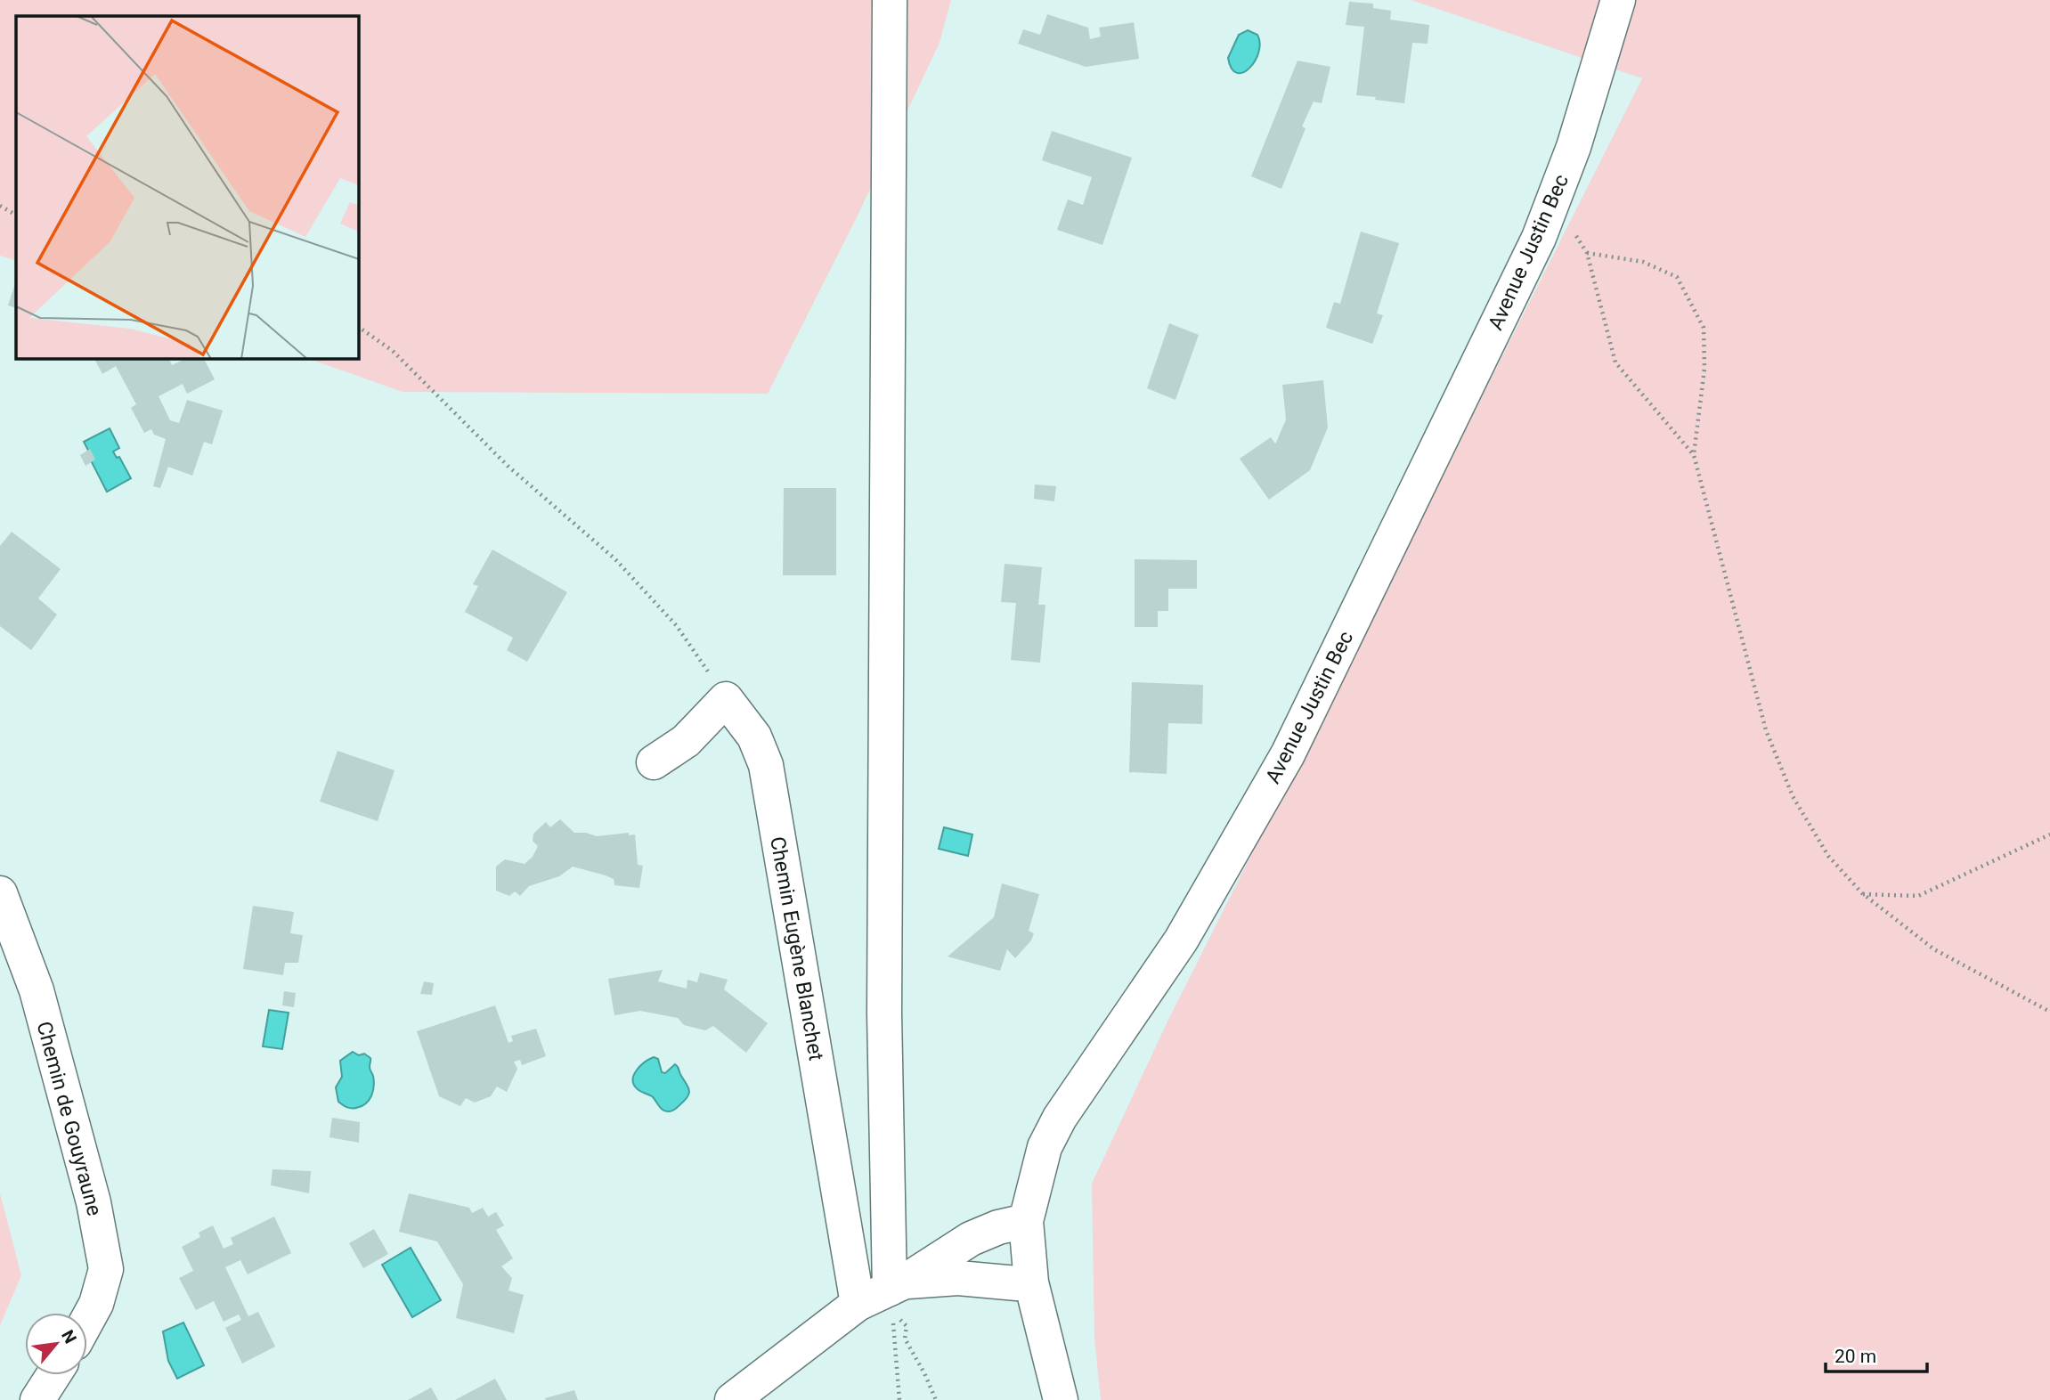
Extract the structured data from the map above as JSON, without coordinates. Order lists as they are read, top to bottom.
{
  "streets": {
    "street": ["Avenue Justin Bec", "Chemin Eugène Blanchet", "Chemin de Gouyraune"]
  },
  "scale_bar": "20 m",
  "north": "top right"
}
